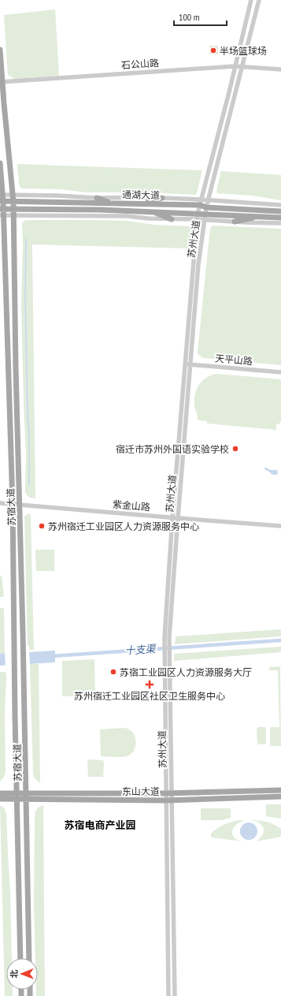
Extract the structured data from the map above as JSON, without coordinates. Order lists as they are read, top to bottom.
{
  "streets": {
    "main road": ["通湖大道", "苏宿大道", "东山大道"],
    "street": [
      "石公山路",
      "苏州大道",
      "天平山路",
      "紫金山路"
    ]
  },
  "crossings": [
    ["石公山路", "苏州大道"],
    ["石公山路", "苏宿大道"],
    ["通湖大道", "苏州大道"],
    ["通湖大道", "苏宿大道"],
    ["苏州大道", "天平山路"],
    ["苏州大道", "紫金山路"],
    ["苏州大道", "东山大道"],
    ["紫金山路", "苏宿大道"],
    ["苏宿大道", "东山大道"]
  ],
  "districts": ["苏宿电商产业园"],
  "water": ["十支渠"],
  "places": {
    "other": [
      "半场篮球场",
      "宿迁市苏州外国语实验学校",
      "苏州宿迁工业园区人力资源服务中心",
      "苏宿工业园区人力资源服务大厅"
    ],
    "health": ["苏州宿迁工业园区社区卫生服务中心"]
  },
  "scale_bar": "100 m",
  "north": "left"
}
